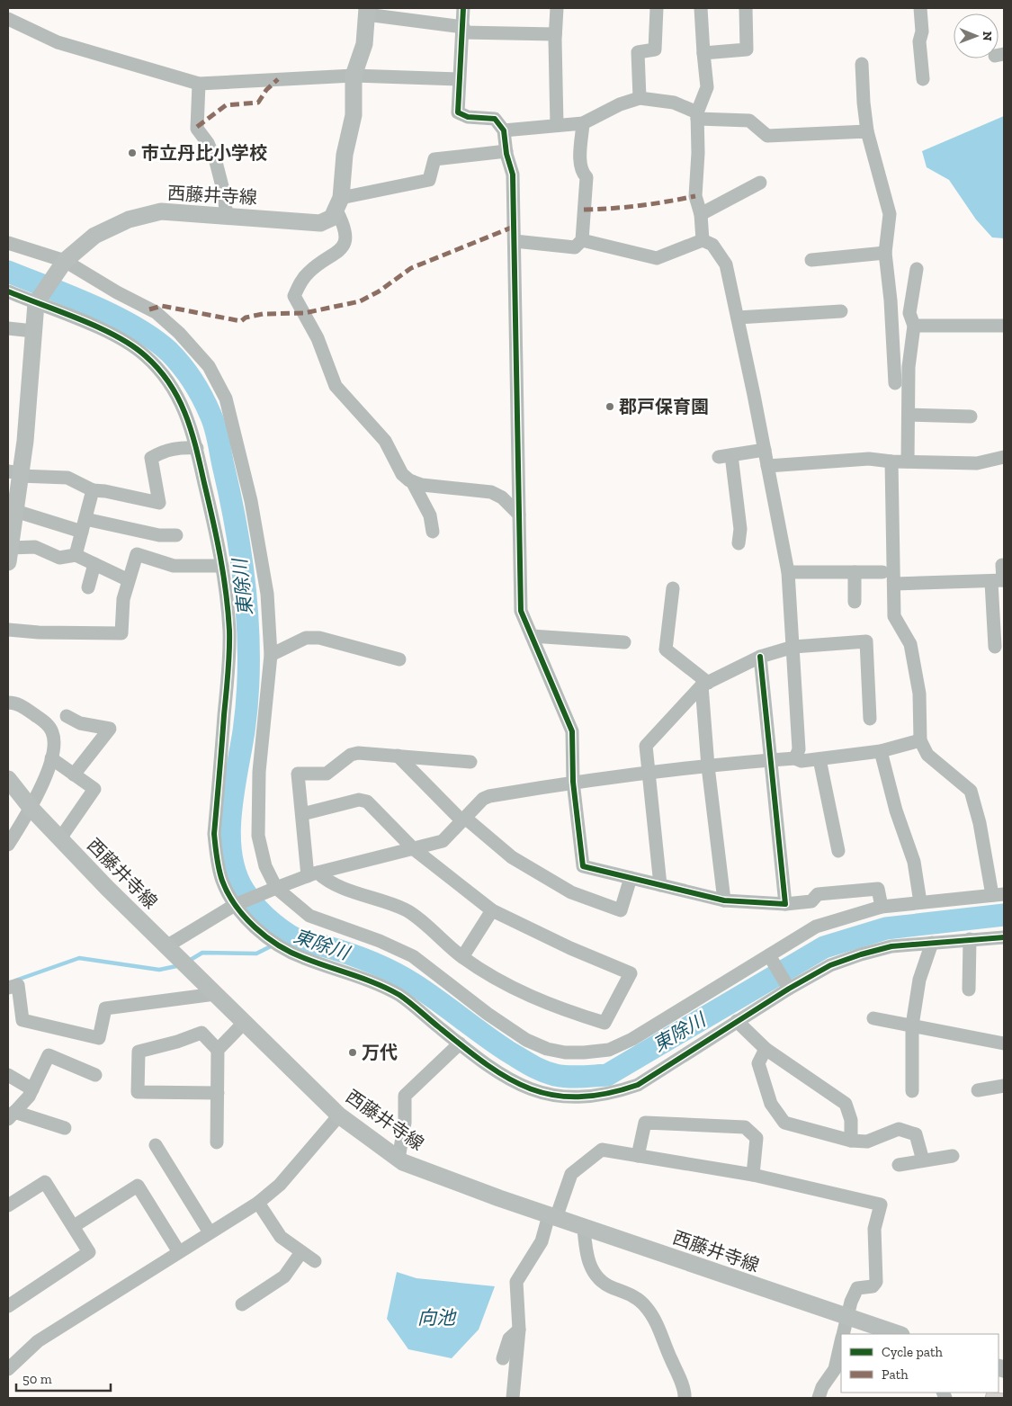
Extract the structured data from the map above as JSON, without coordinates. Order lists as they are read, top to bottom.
{
  "streets": {
    "main road": ["西藤井寺線"]
  },
  "water": ["東除川", "向池"],
  "places": ["市立丹比小学校", "郡戸保育園", "万代"],
  "legend": ["Cycle path", "Path"],
  "scale_bar": "50 m",
  "north": "right"
}
